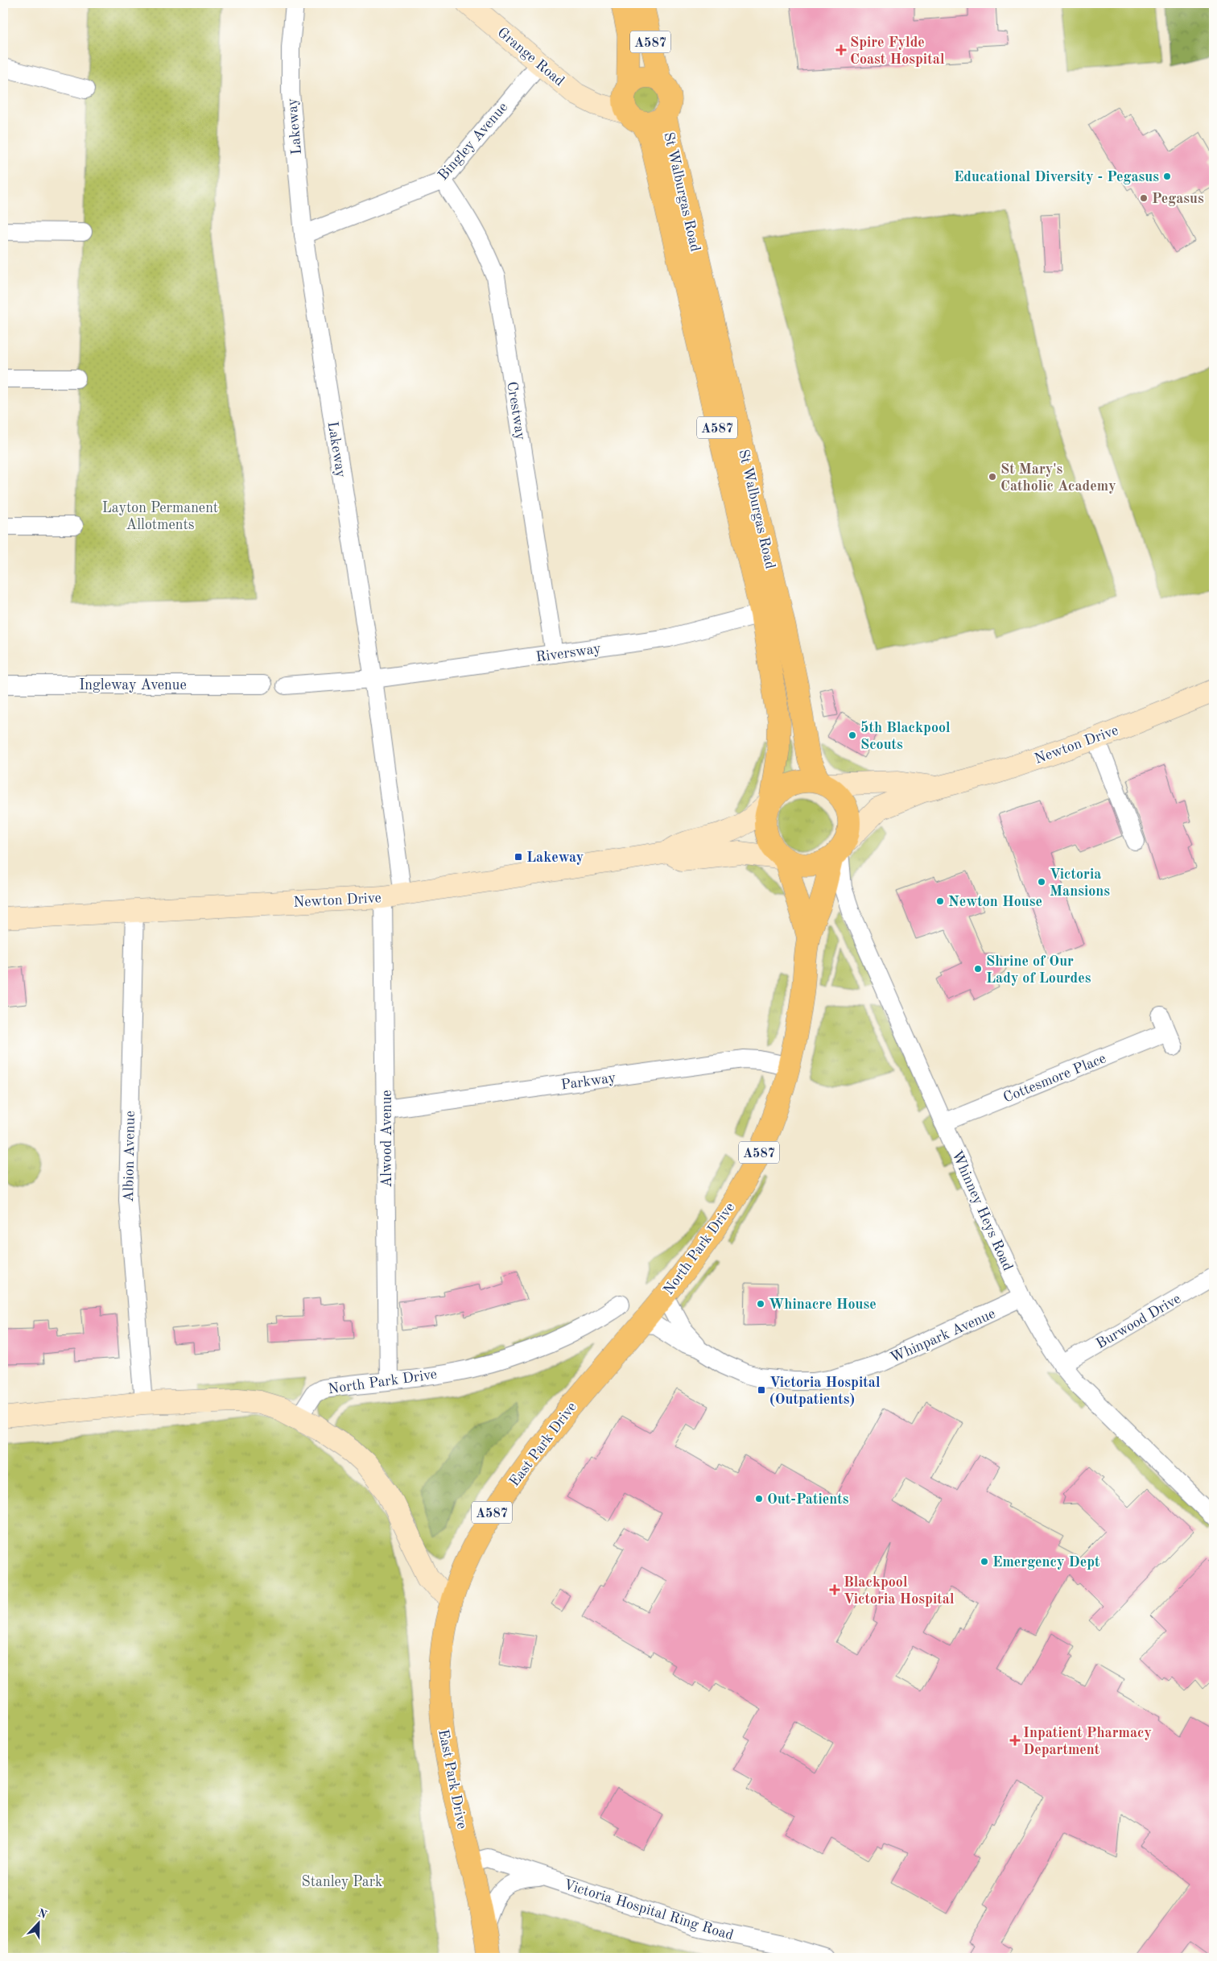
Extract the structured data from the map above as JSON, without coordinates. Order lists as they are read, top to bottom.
{
  "streets": {
    "main road": [
      "A587",
      "Grange Road",
      "St Walburgas Road",
      "Newton Drive",
      "North Park Drive",
      "East Park Drive"
    ],
    "street": [
      "Lakeway",
      "Bingley Avenue",
      "Crestway",
      "Riversway",
      "Ingleway Avenue",
      "Cottesmore Place",
      "Parkway",
      "Alwood Avenue",
      "Albion Avenue",
      "Whinney Heys Road",
      "Burwood Drive",
      "Whinpark Avenue",
      "Victoria Hospital Ring Road"
    ]
  },
  "crossings": [
    ["A587", "Grange Road"],
    ["A587", "St Walburgas Road"],
    ["Grange Road", "Bingley Avenue"],
    ["Grange Road", "St Walburgas Road"],
    ["Lakeway", "Bingley Avenue"],
    ["Lakeway", "Riversway"],
    ["Lakeway", "Newton Drive"],
    ["Lakeway", "Alwood Avenue"],
    ["Bingley Avenue", "Crestway"],
    ["St Walburgas Road", "Riversway"],
    ["St Walburgas Road", "Newton Drive"],
    ["St Walburgas Road", "Whinney Heys Road"],
    ["St Walburgas Road", "North Park Drive"],
    ["Crestway", "Riversway"],
    ["Newton Drive", "Alwood Avenue"],
    ["Newton Drive", "Albion Avenue"],
    ["Newton Drive", "Whinney Heys Road"],
    ["Newton Drive", "North Park Drive"],
    ["Cottesmore Place", "Whinney Heys Road"],
    ["Parkway", "Alwood Avenue"],
    ["Parkway", "North Park Drive"],
    ["Alwood Avenue", "North Park Drive"],
    ["Whinney Heys Road", "North Park Drive"],
    ["Whinney Heys Road", "Burwood Drive"],
    ["Whinney Heys Road", "Whinpark Avenue"],
    ["North Park Drive", "Whinpark Avenue"],
    ["North Park Drive", "East Park Drive"],
    ["Whinpark Avenue", "East Park Drive"],
    ["East Park Drive", "Victoria Hospital Ring Road"]
  ],
  "parks": ["Layton Permanent Allotments", "Stanley Park"],
  "places": {
    "health": ["Spire Fylde Coast Hospital", "Blackpool Victoria Hospital", "Inpatient Pharmacy Department"],
    "other": [
      "Educational Diversity - Pegasus",
      "Pegasus",
      "St Mary's Catholic Academy",
      "5th Blackpool Scouts",
      "Victoria Mansions",
      "Newton House",
      "Shrine of Our Lady of Lourdes",
      "Whinacre House",
      "Out-Patients",
      "Emergency Dept"
    ],
    "transit": ["Lakeway", "Victoria Hospital (Outpatients)"]
  },
  "north": "top"
}
